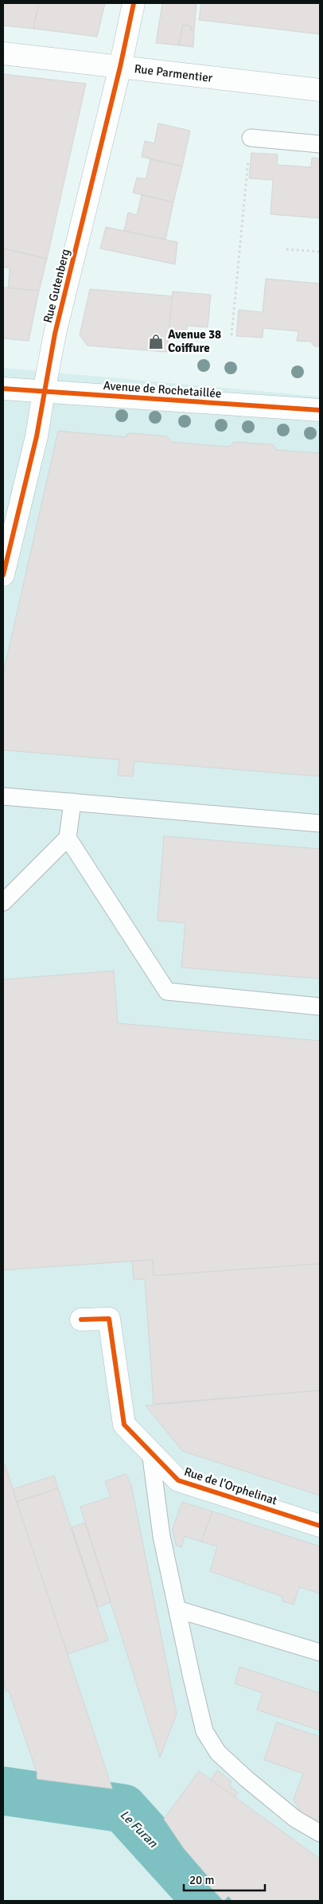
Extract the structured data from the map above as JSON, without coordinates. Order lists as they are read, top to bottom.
{
  "streets": {
    "street": [
      "Rue Parmentier",
      "Rue Gutenberg",
      "Avenue de Rochetaillée",
      "Rue de l'Orphelinat"
    ]
  },
  "crossings": [
    ["Rue Parmentier", "Rue Gutenberg"],
    ["Rue Gutenberg", "Avenue de Rochetaillée"]
  ],
  "water": ["Le Furan"],
  "places": {
    "shop": ["Avenue 38 Coiffure"]
  },
  "scale_bar": "20 m"
}
